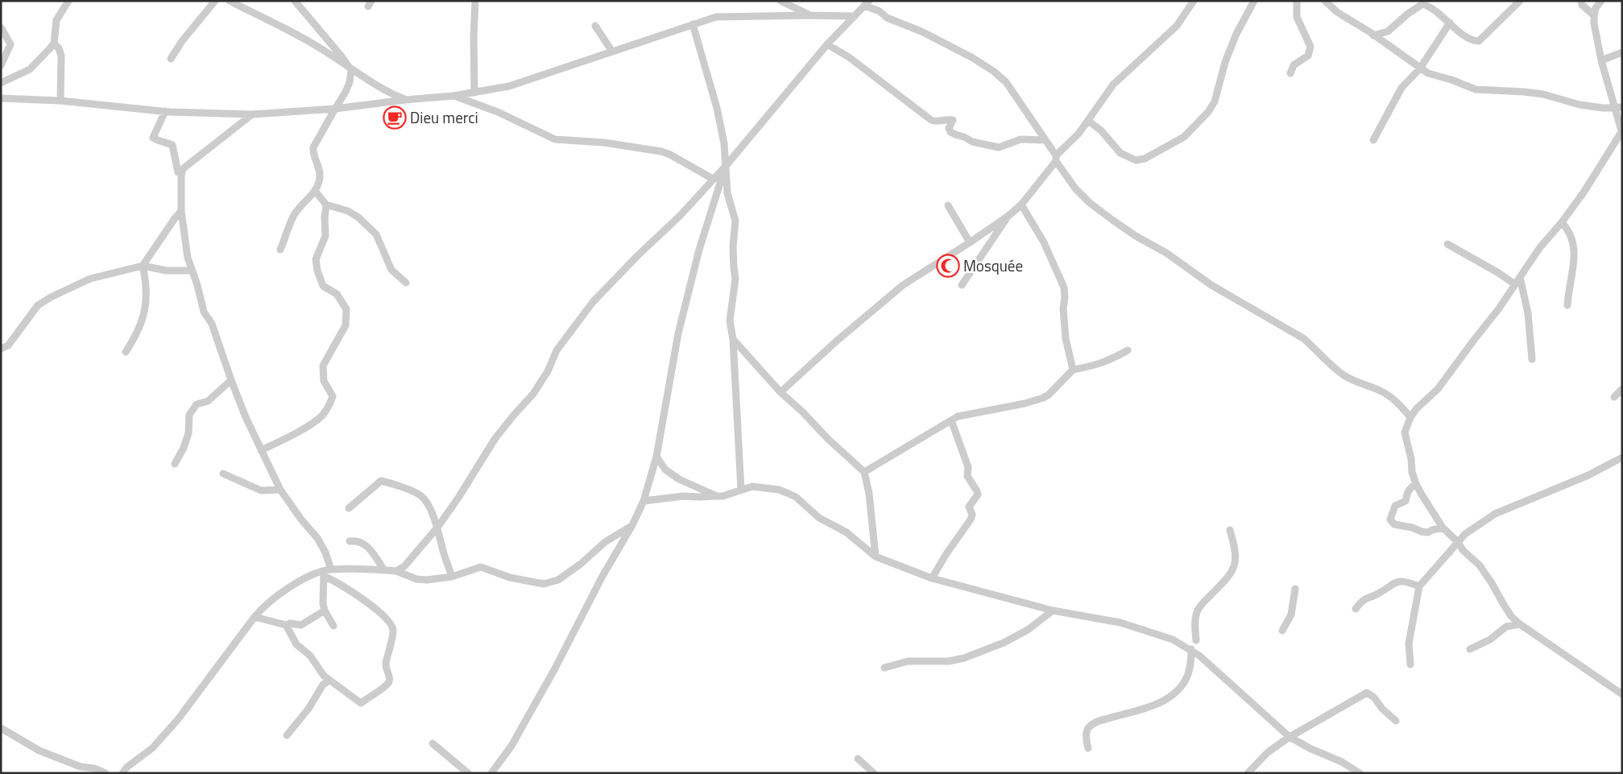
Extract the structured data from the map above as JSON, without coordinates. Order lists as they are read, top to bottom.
{
  "places": {
    "cafe": ["Dieu merci"],
    "mosque": ["Mosquée"]
  }
}
